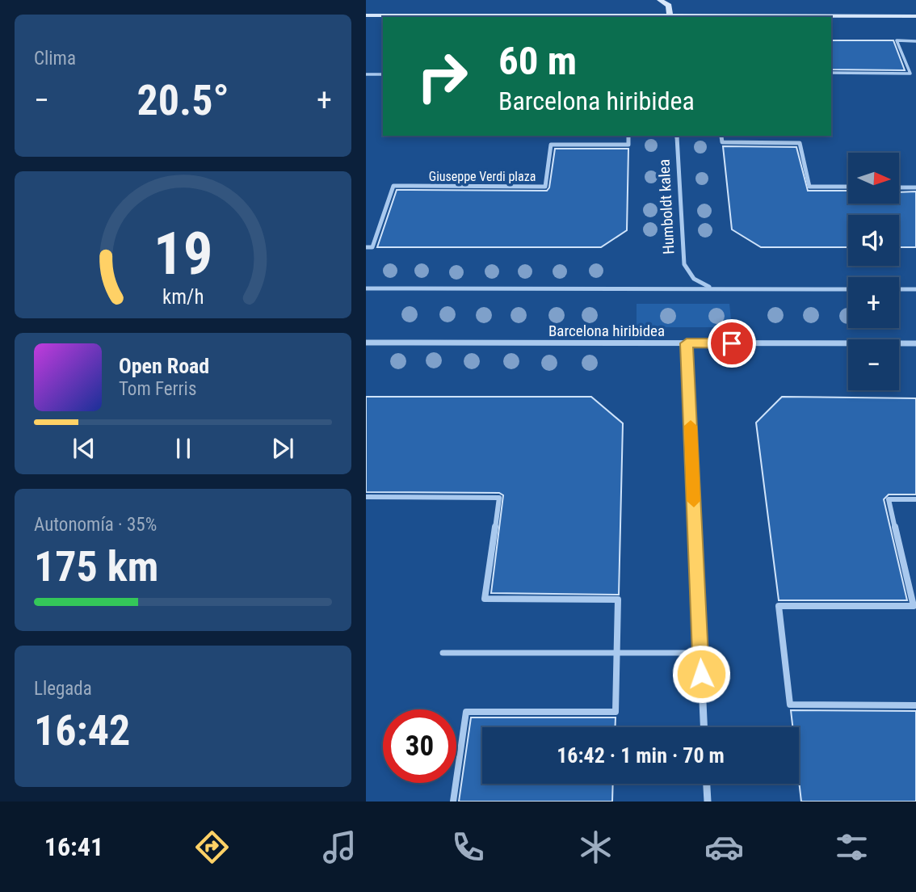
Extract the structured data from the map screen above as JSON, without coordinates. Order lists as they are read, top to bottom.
{
  "streets": {
    "street": ["Giuseppe Verdi plaza", "Humboldt kalea", "Barcelona hiribidea"]
  },
  "north": "right",
  "page": {
    "tile": [
      "Clima",
      ["Autonomía · 35%", "175 km"],
      ["Llegada", "16:42"]
    ],
    "turn": ["60 m", "Barcelona hiribidea"],
    "heat": ["−", "20.5°", "+"],
    "map_buttons": ["+", "−"],
    "song": ["Open Road", "Tom Ferris"],
    "limit": "30",
    "trip": "16:42 · 1 min · 70 m",
    "tabs": "16:41",
    "gauge": ["19", "km/h"]
  }
}
